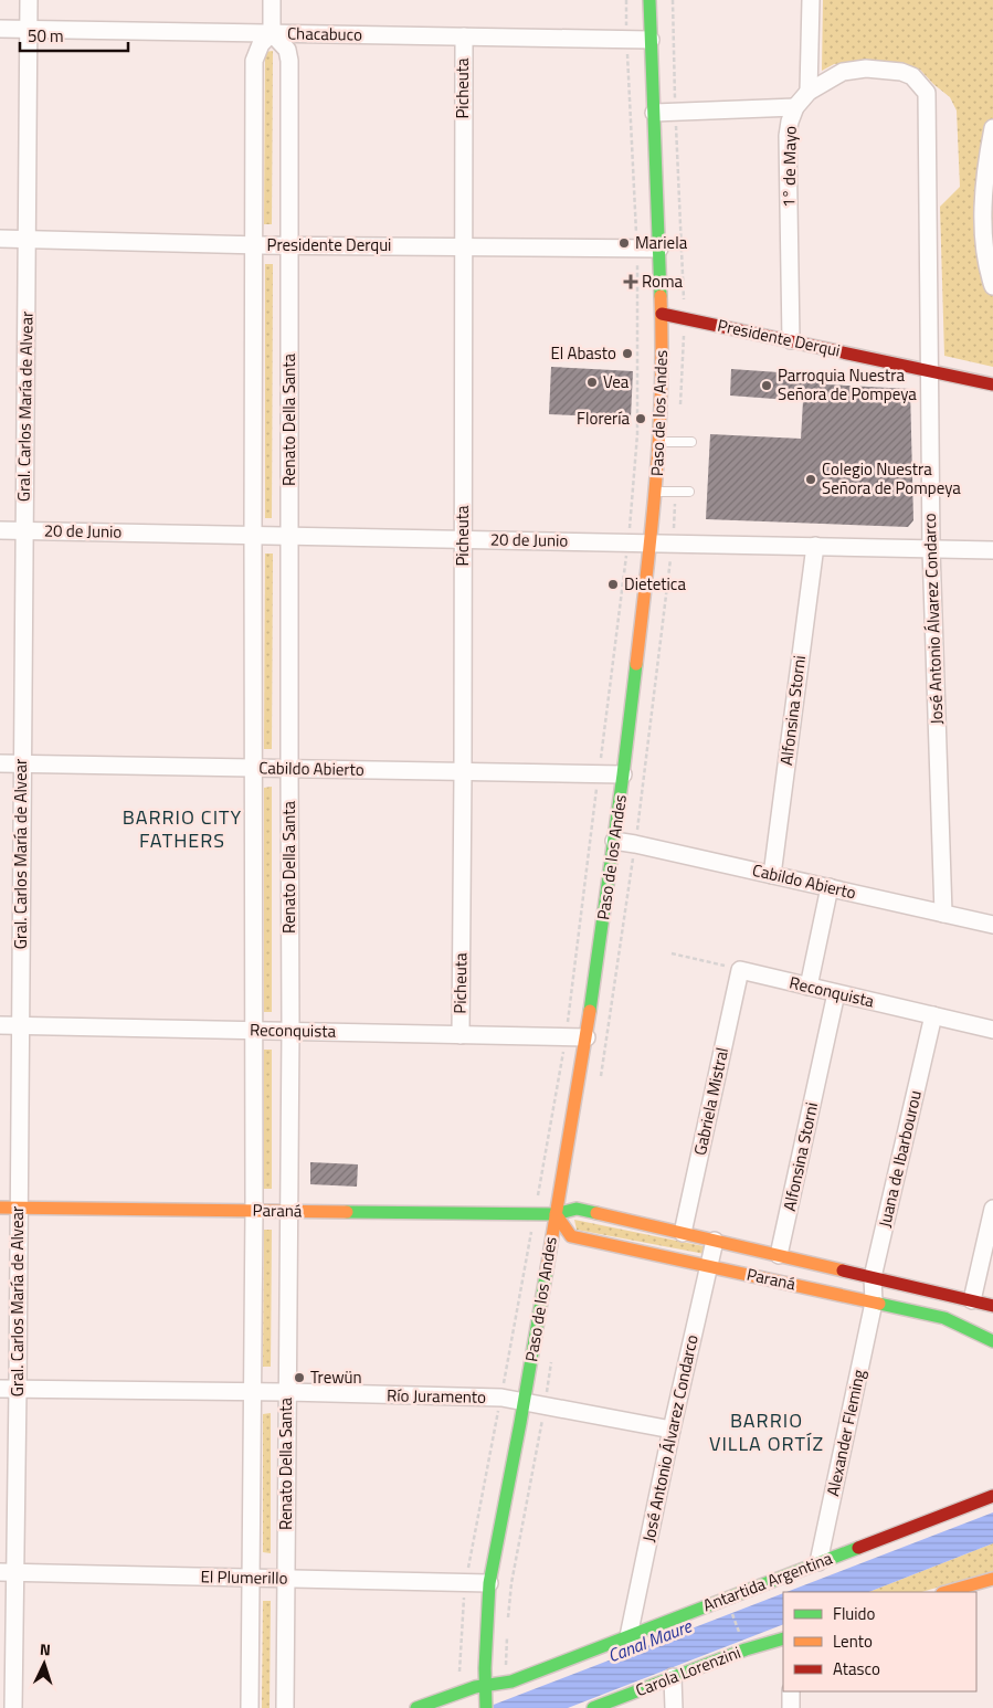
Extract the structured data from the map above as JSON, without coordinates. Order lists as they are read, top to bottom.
{
  "streets": {
    "street": [
      "Chacabuco",
      "Picheuta",
      "1° de Mayo",
      "Presidente Derqui",
      "Gral. Carlos María de Alvear",
      "Paso de los Andes",
      "Renato Della Santa",
      "20 de Junio",
      "José Antonio Álvarez Condarco",
      "Alfonsina Storni",
      "Cabildo Abierto",
      "Reconquista",
      "Gabriela Mistral",
      "Juana de Ibarbourou",
      "Paraná",
      "Río Juramento",
      "Alexander Fleming",
      "El Plumerillo",
      "Antartida Argentina",
      "Carola Lorenzini"
    ]
  },
  "crossings": [
    ["Chacabuco", "Picheuta"],
    ["Chacabuco", "Gral. Carlos María de Alvear"],
    ["Chacabuco", "Paso de los Andes"],
    ["Chacabuco", "Renato Della Santa"],
    ["Picheuta", "Presidente Derqui"],
    ["Picheuta", "20 de Junio"],
    ["Picheuta", "Cabildo Abierto"],
    ["Picheuta", "Reconquista"],
    ["1° de Mayo", "Presidente Derqui"],
    ["1° de Mayo", "José Antonio Álvarez Condarco"],
    ["Presidente Derqui", "Gral. Carlos María de Alvear"],
    ["Presidente Derqui", "Paso de los Andes"],
    ["Presidente Derqui", "Renato Della Santa"],
    ["Presidente Derqui", "José Antonio Álvarez Condarco"],
    ["Gral. Carlos María de Alvear", "20 de Junio"],
    ["Gral. Carlos María de Alvear", "Cabildo Abierto"],
    ["Gral. Carlos María de Alvear", "Reconquista"],
    ["Gral. Carlos María de Alvear", "Paraná"],
    ["Gral. Carlos María de Alvear", "Río Juramento"],
    ["Gral. Carlos María de Alvear", "El Plumerillo"],
    ["Paso de los Andes", "20 de Junio"],
    ["Paso de los Andes", "Cabildo Abierto"],
    ["Paso de los Andes", "Reconquista"],
    ["Paso de los Andes", "Paraná"],
    ["Paso de los Andes", "Río Juramento"],
    ["Paso de los Andes", "El Plumerillo"],
    ["Paso de los Andes", "Antartida Argentina"],
    ["Renato Della Santa", "20 de Junio"],
    ["Renato Della Santa", "Cabildo Abierto"],
    ["Renato Della Santa", "Reconquista"],
    ["Renato Della Santa", "Paraná"],
    ["Renato Della Santa", "Río Juramento"],
    ["Renato Della Santa", "El Plumerillo"],
    ["20 de Junio", "José Antonio Álvarez Condarco"],
    ["20 de Junio", "Alfonsina Storni"],
    ["José Antonio Álvarez Condarco", "Cabildo Abierto"],
    ["José Antonio Álvarez Condarco", "Paraná"],
    ["José Antonio Álvarez Condarco", "Río Juramento"],
    ["José Antonio Álvarez Condarco", "Antartida Argentina"],
    ["Alfonsina Storni", "Cabildo Abierto"],
    ["Alfonsina Storni", "Reconquista"],
    ["Alfonsina Storni", "Paraná"],
    ["Reconquista", "Gabriela Mistral"],
    ["Reconquista", "Juana de Ibarbourou"],
    ["Gabriela Mistral", "Paraná"],
    ["Juana de Ibarbourou", "Paraná"],
    ["Juana de Ibarbourou", "Alexander Fleming"],
    ["Paraná", "Alexander Fleming"],
    ["Alexander Fleming", "Antartida Argentina"]
  ],
  "districts": ["BARRIO CITY FATHERS", "BARRIO VILLA ORTÍZ"],
  "water": ["Canal Maure"],
  "places": {
    "other": [
      "Mariela",
      "El Abasto",
      "Vea",
      "Parroquia Nuestra Señora de Pompeya",
      "Florería",
      "Colegio Nuestra Señora de Pompeya",
      "Dietetica",
      "Trewün"
    ],
    "health": ["Roma"]
  },
  "legend": ["Fluido", "Lento", "Atasco"],
  "scale_bar": "50 m",
  "north": "top"
}
